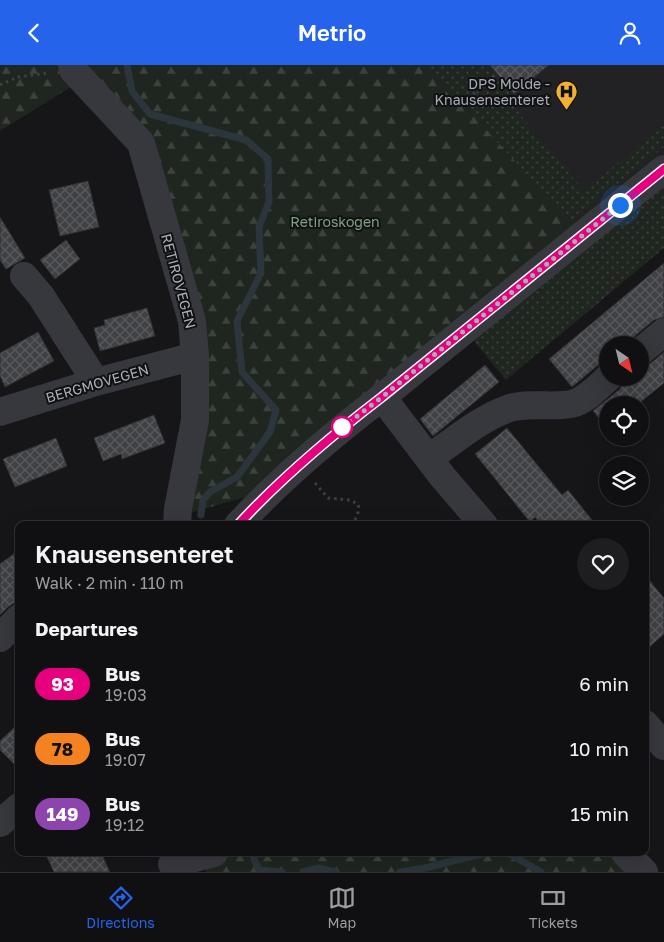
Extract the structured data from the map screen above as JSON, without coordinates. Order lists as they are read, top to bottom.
{
  "streets": {
    "street": ["RETIROVEGEN", "BERGMOVEGEN"]
  },
  "crossings": [
    ["RETIROVEGEN", "BERGMOVEGEN"]
  ],
  "parks": ["Retiroskogen"],
  "places": {
    "hospital": ["DPS Molde - Knausensenteret"]
  },
  "lines": ["bus line 93"],
  "north": "bottom right",
  "page": {
    "header": "Metrio",
    "heading": [
      ["Knausensenteret", "Walk · 2 min · 110 m"],
      "Departures"
    ],
    "list": [
      {
        "mark": "93",
        "name": "Bus",
        "note": "19:03",
        "value": "6 min"
      },
      {
        "mark": "78",
        "name": "Bus",
        "note": "19:07",
        "value": "10 min"
      },
      {
        "mark": "149",
        "name": "Bus",
        "note": "19:12",
        "value": "15 min"
      }
    ],
    "tabs": ["Directions", "Map", "Tickets"]
  }
}
